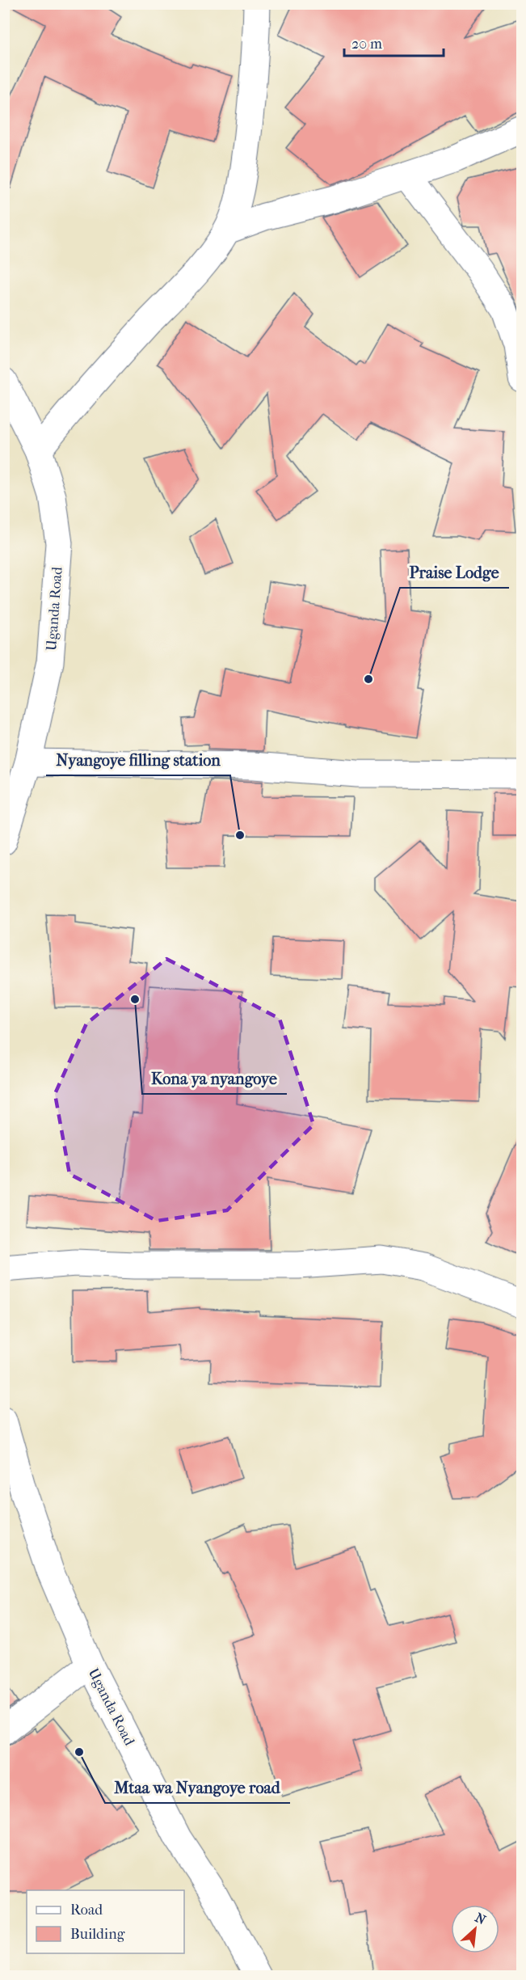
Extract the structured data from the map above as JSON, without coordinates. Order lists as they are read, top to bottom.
{
  "streets": {
    "street": ["Uganda Road"]
  },
  "places": [
    "Praise Lodge",
    "Nyangoye filling station",
    "Kona ya nyangoye",
    "Mtaa wa Nyangoye road"
  ],
  "legend": ["Road", "Building"],
  "scale_bar": "20 m",
  "north": "top right"
}
